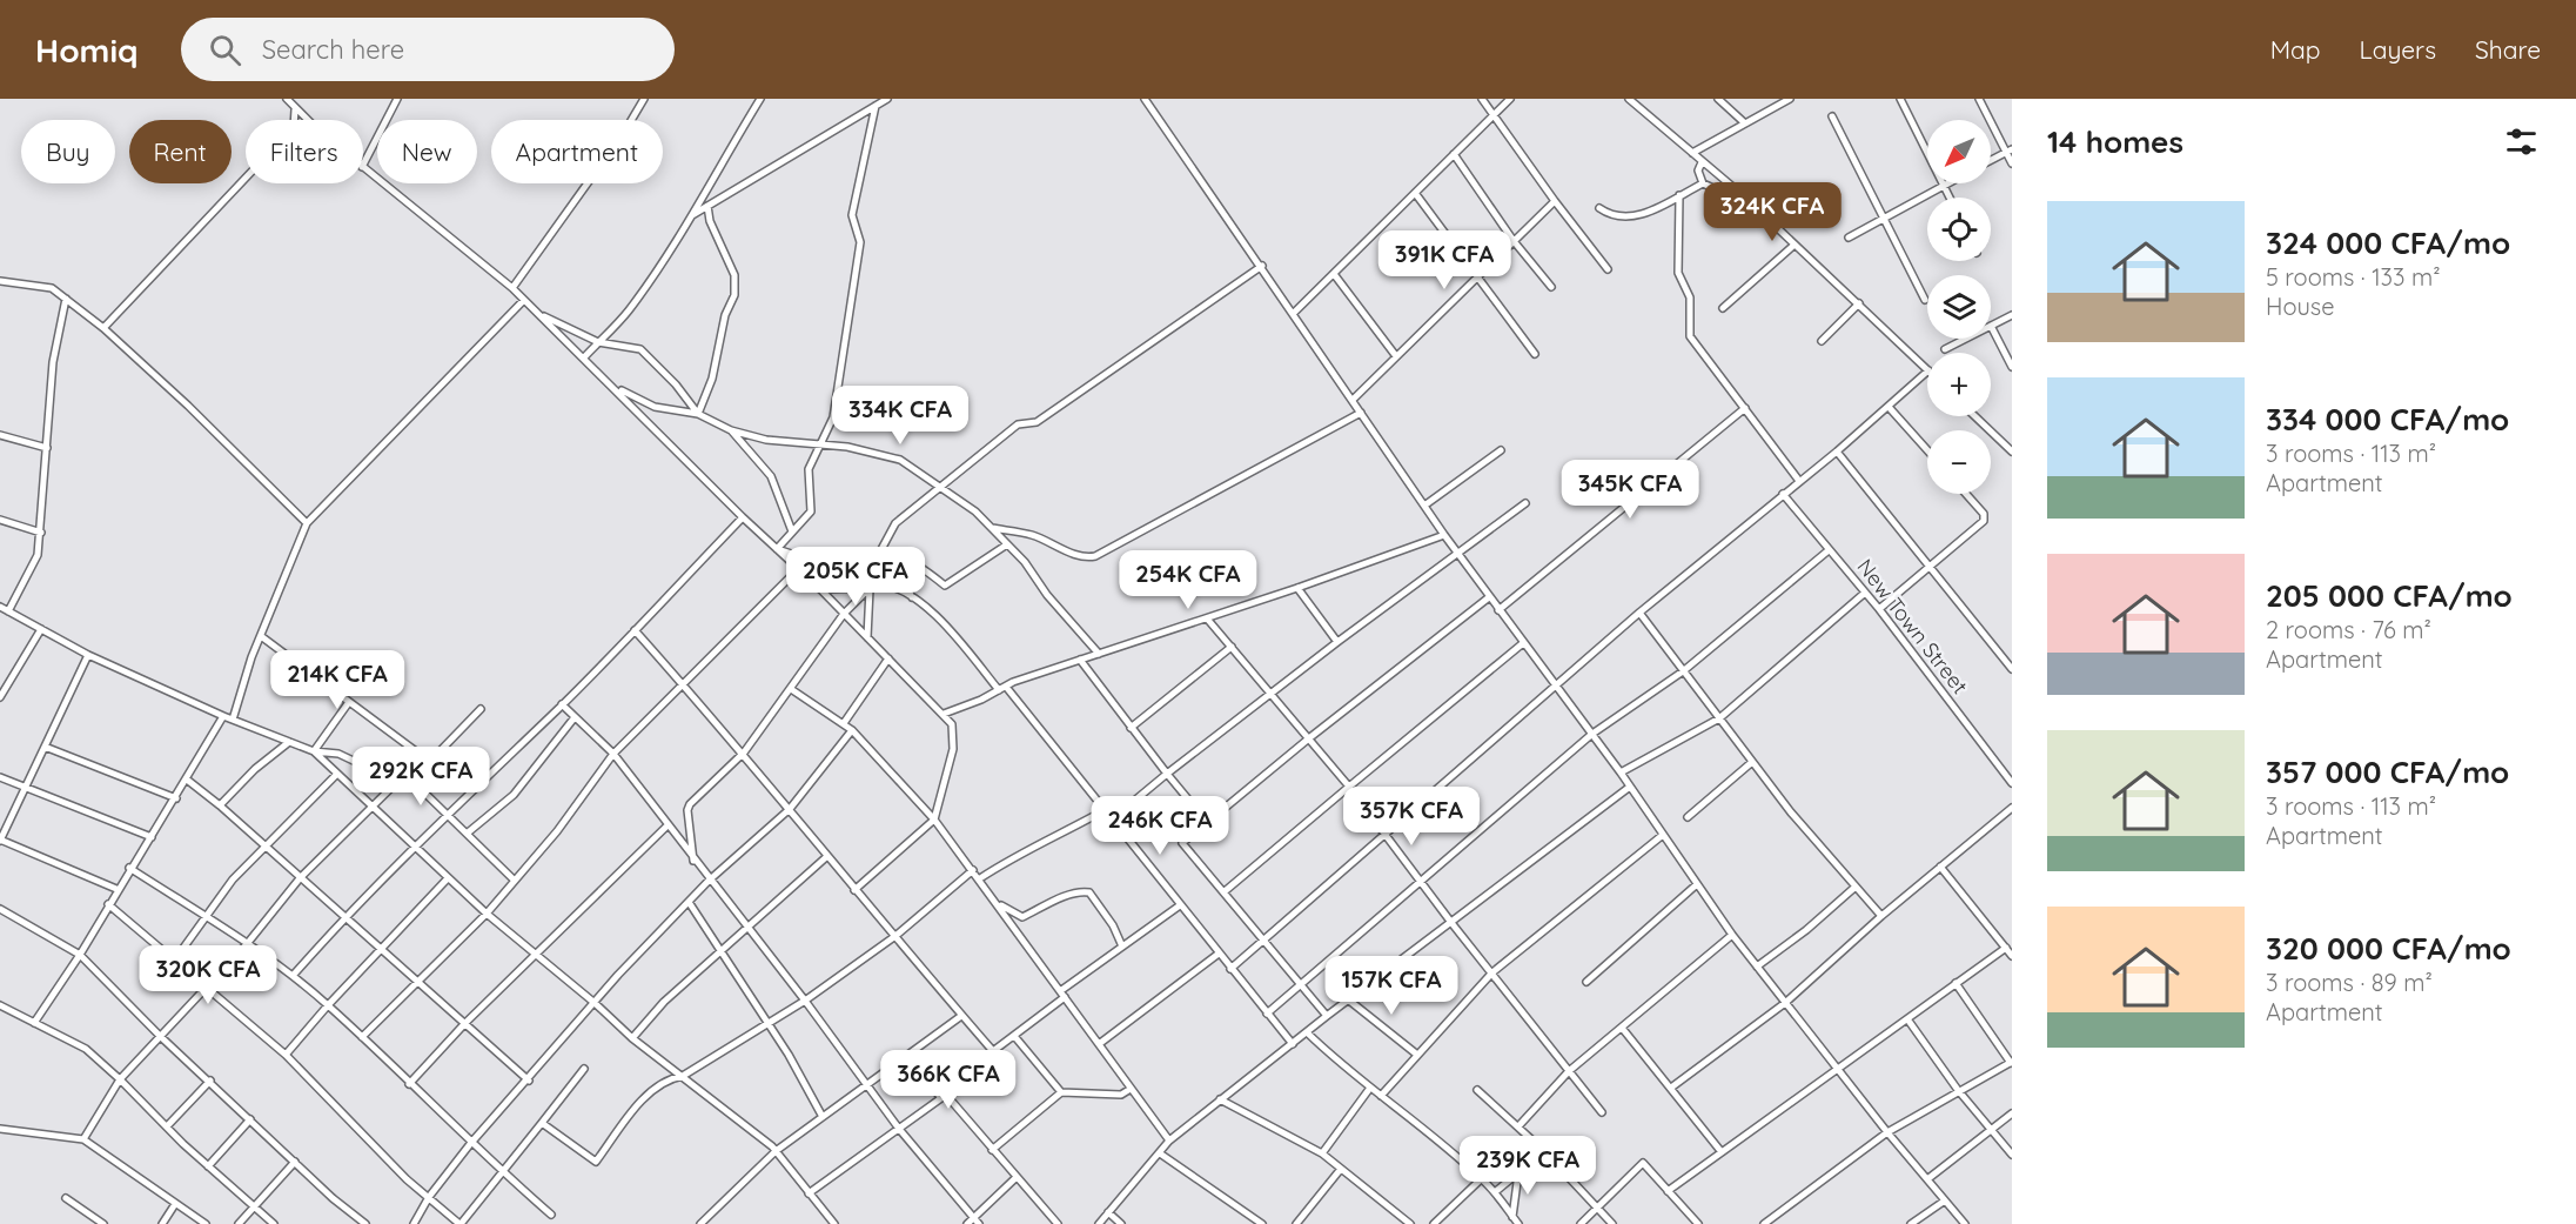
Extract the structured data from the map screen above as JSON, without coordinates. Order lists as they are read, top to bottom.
{
  "streets": {
    "street": ["New Town Street"]
  },
  "north": "bottom left",
  "page": {
    "header": "Homiq",
    "search": "Search here",
    "nav": ["Map", "Layers", "Share"],
    "heading": "14 homes",
    "map_buttons": ["+", "−"],
    "chip": [
      "Buy",
      "Rent",
      "Filters",
      "New",
      "Apartment"
    ],
    "price": [
      "324K CFA",
      "391K CFA",
      "334K CFA",
      "345K CFA",
      "205K CFA",
      "254K CFA",
      "214K CFA",
      "292K CFA",
      "357K CFA",
      "246K CFA",
      "320K CFA",
      "157K CFA",
      "366K CFA",
      "239K CFA"
    ],
    "list": [
      {
        "name": "324 000 CFA/mo",
        "note": "5 rooms · 133 m² · House"
      },
      {
        "name": "334 000 CFA/mo",
        "note": "3 rooms · 113 m² · Apartment"
      },
      {
        "name": "205 000 CFA/mo",
        "note": "2 rooms · 76 m² · Apartment"
      },
      {
        "name": "357 000 CFA/mo",
        "note": "3 rooms · 113 m² · Apartment"
      },
      {
        "name": "320 000 CFA/mo",
        "note": "3 rooms · 89 m² · Apartment"
      }
    ]
  }
}
